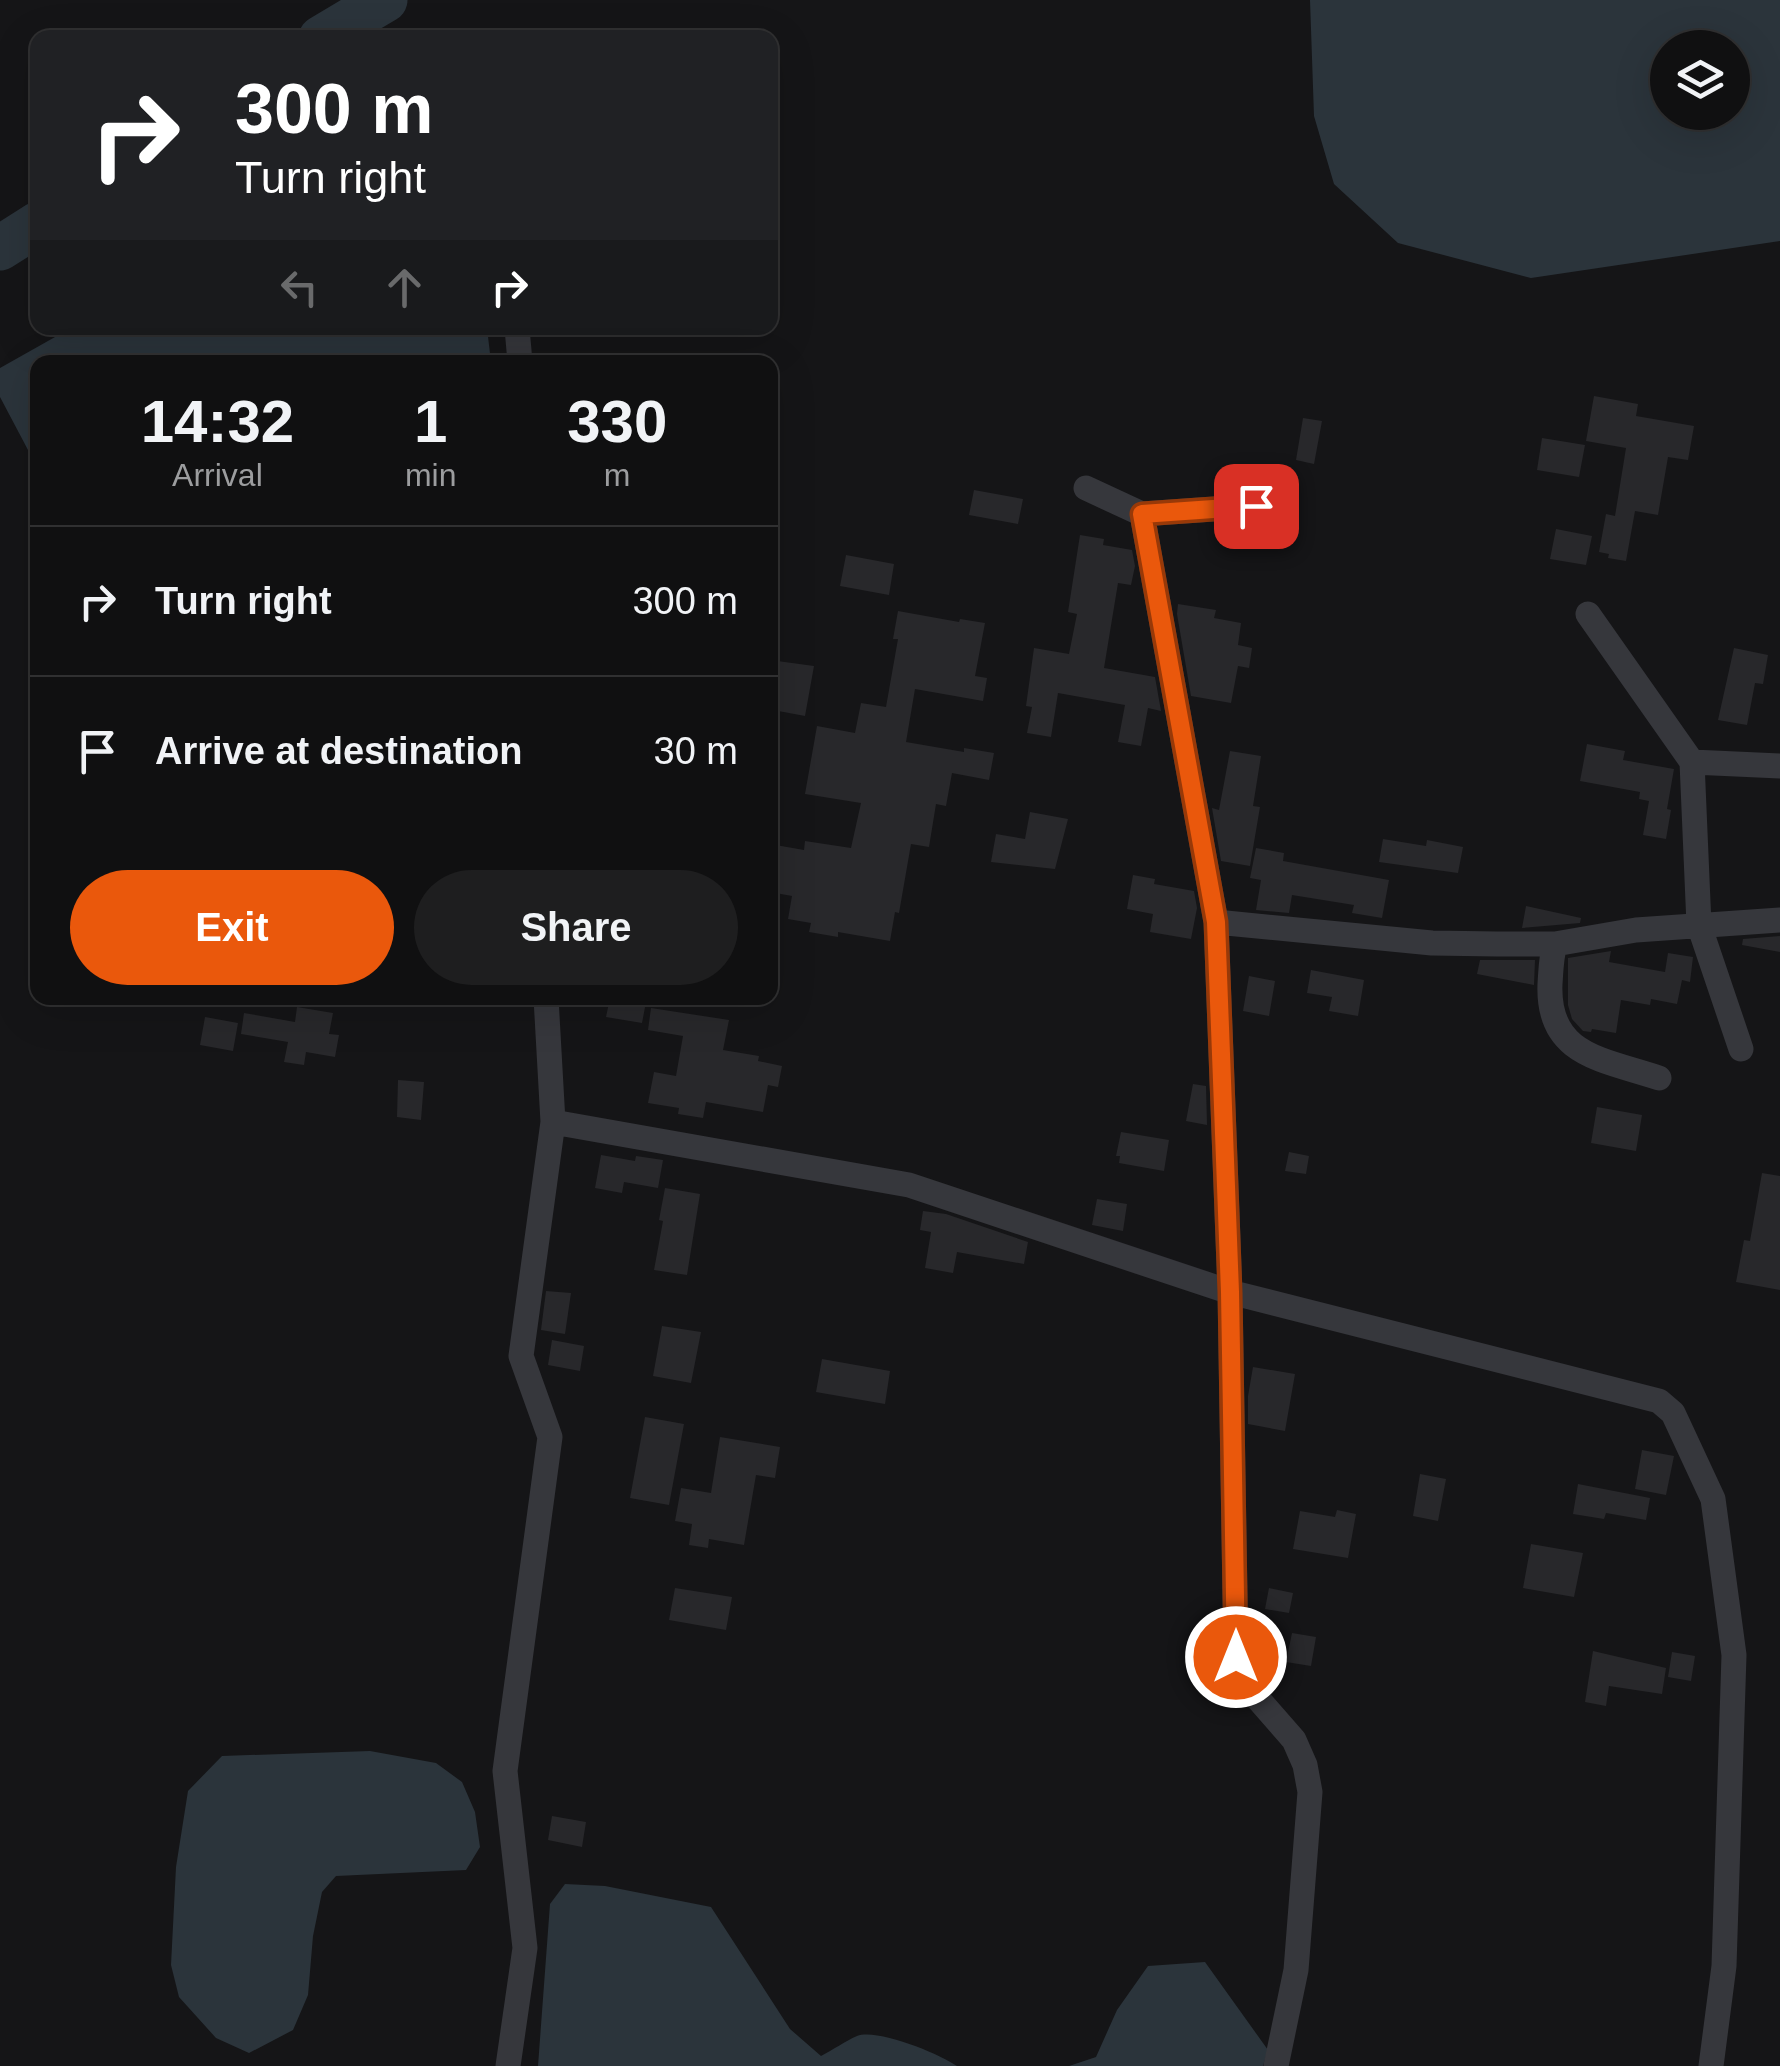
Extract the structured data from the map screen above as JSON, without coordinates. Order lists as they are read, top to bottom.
{
  "page": {
    "turn": ["300 m", "Turn right"],
    "eta": [
      "14:32",
      "Arrival",
      "1",
      "min",
      "330",
      "m"
    ],
    "list": [
      {
        "name": "Turn right",
        "value": "300 m"
      },
      {
        "name": "Arrive at destination",
        "value": "30 m"
      }
    ],
    "buttons": ["Exit", "Share"]
  }
}
